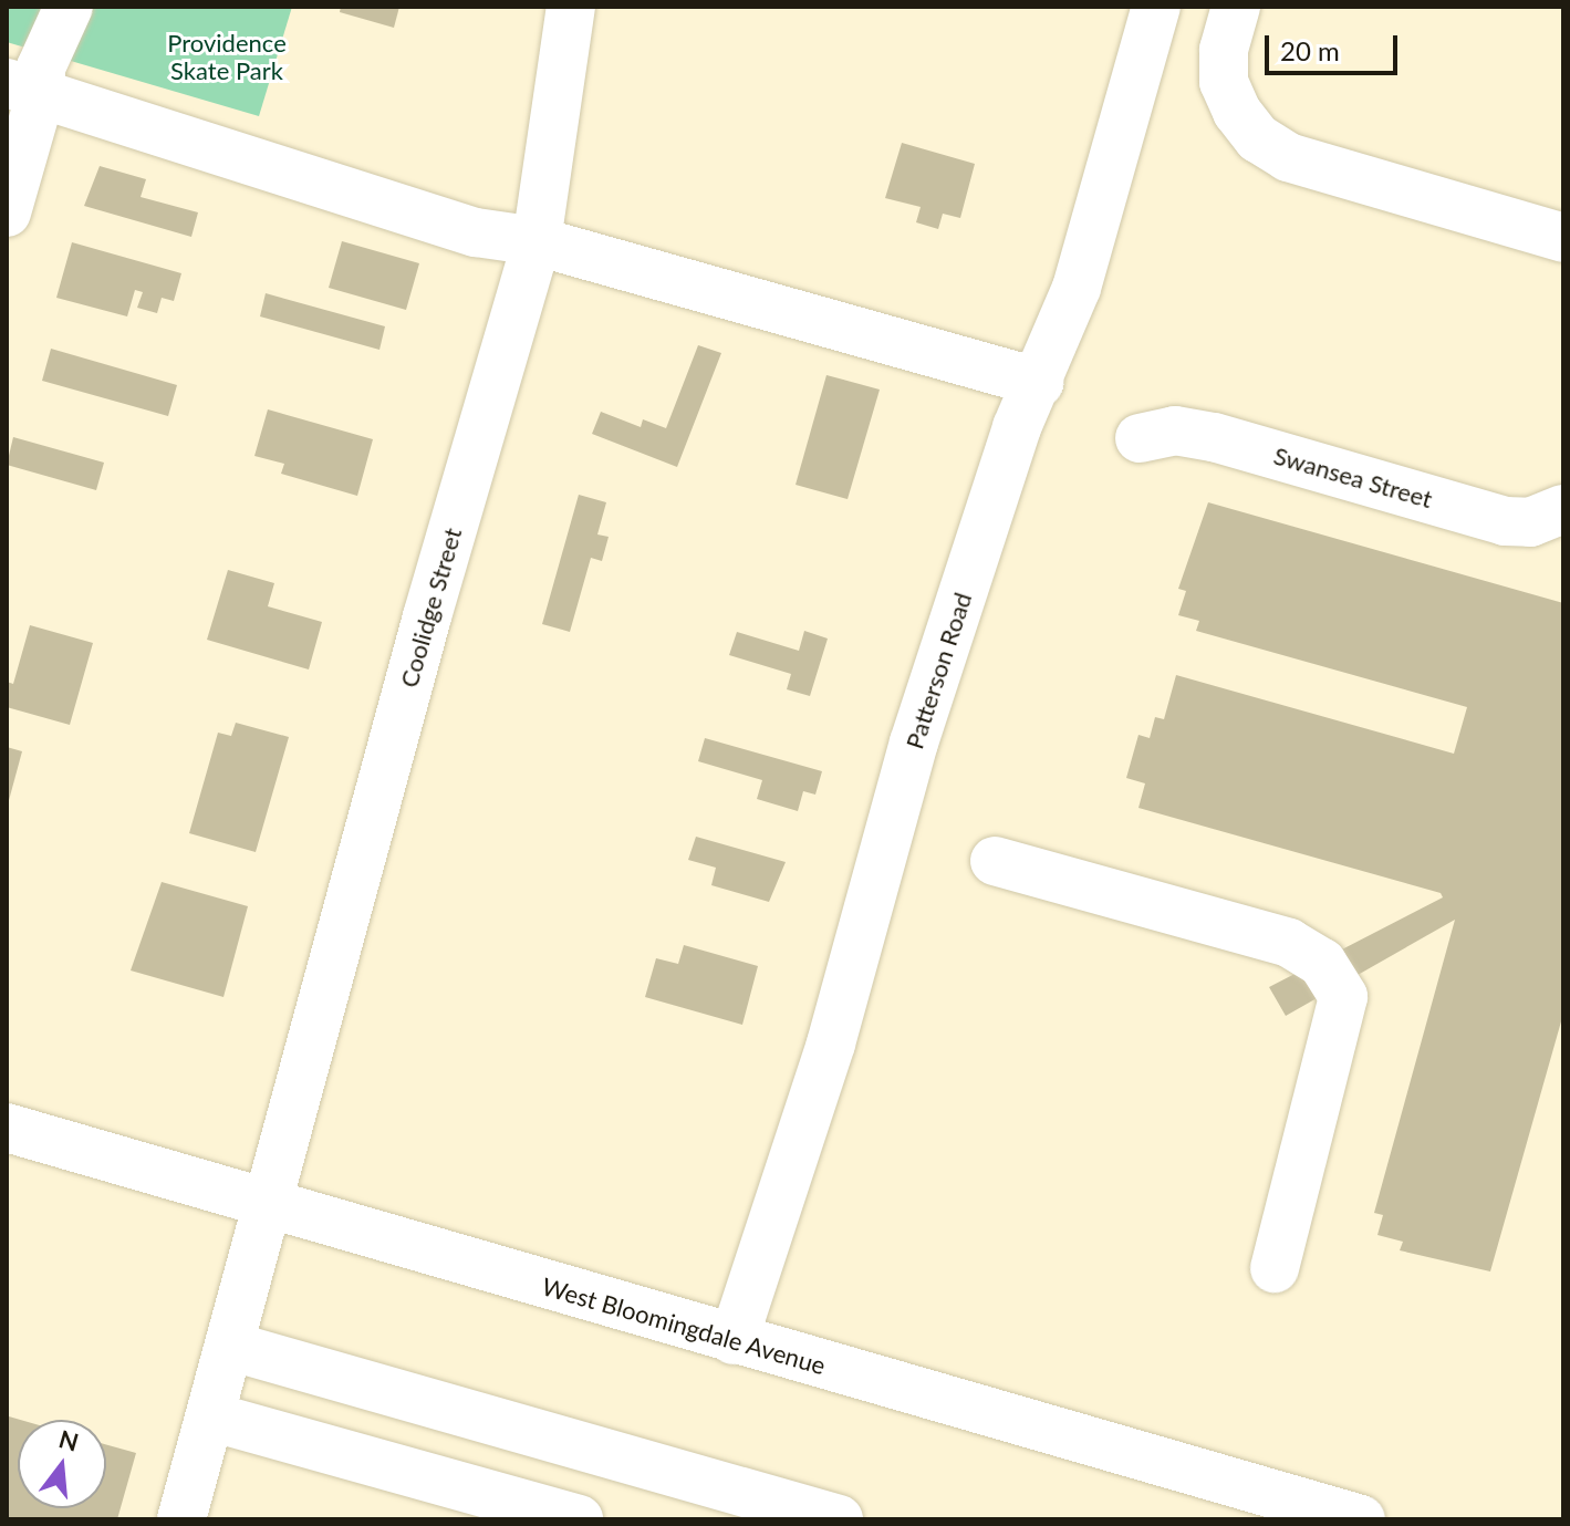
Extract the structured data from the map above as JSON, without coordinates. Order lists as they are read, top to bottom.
{
  "streets": {
    "street": [
      "Swansea Street",
      "Coolidge Street",
      "Patterson Road",
      "West Bloomingdale Avenue"
    ]
  },
  "crossings": [
    ["Coolidge Street", "West Bloomingdale Avenue"],
    ["Patterson Road", "West Bloomingdale Avenue"]
  ],
  "parks": ["Providence Skate Park"],
  "scale_bar": "20 m",
  "north": "top"
}
